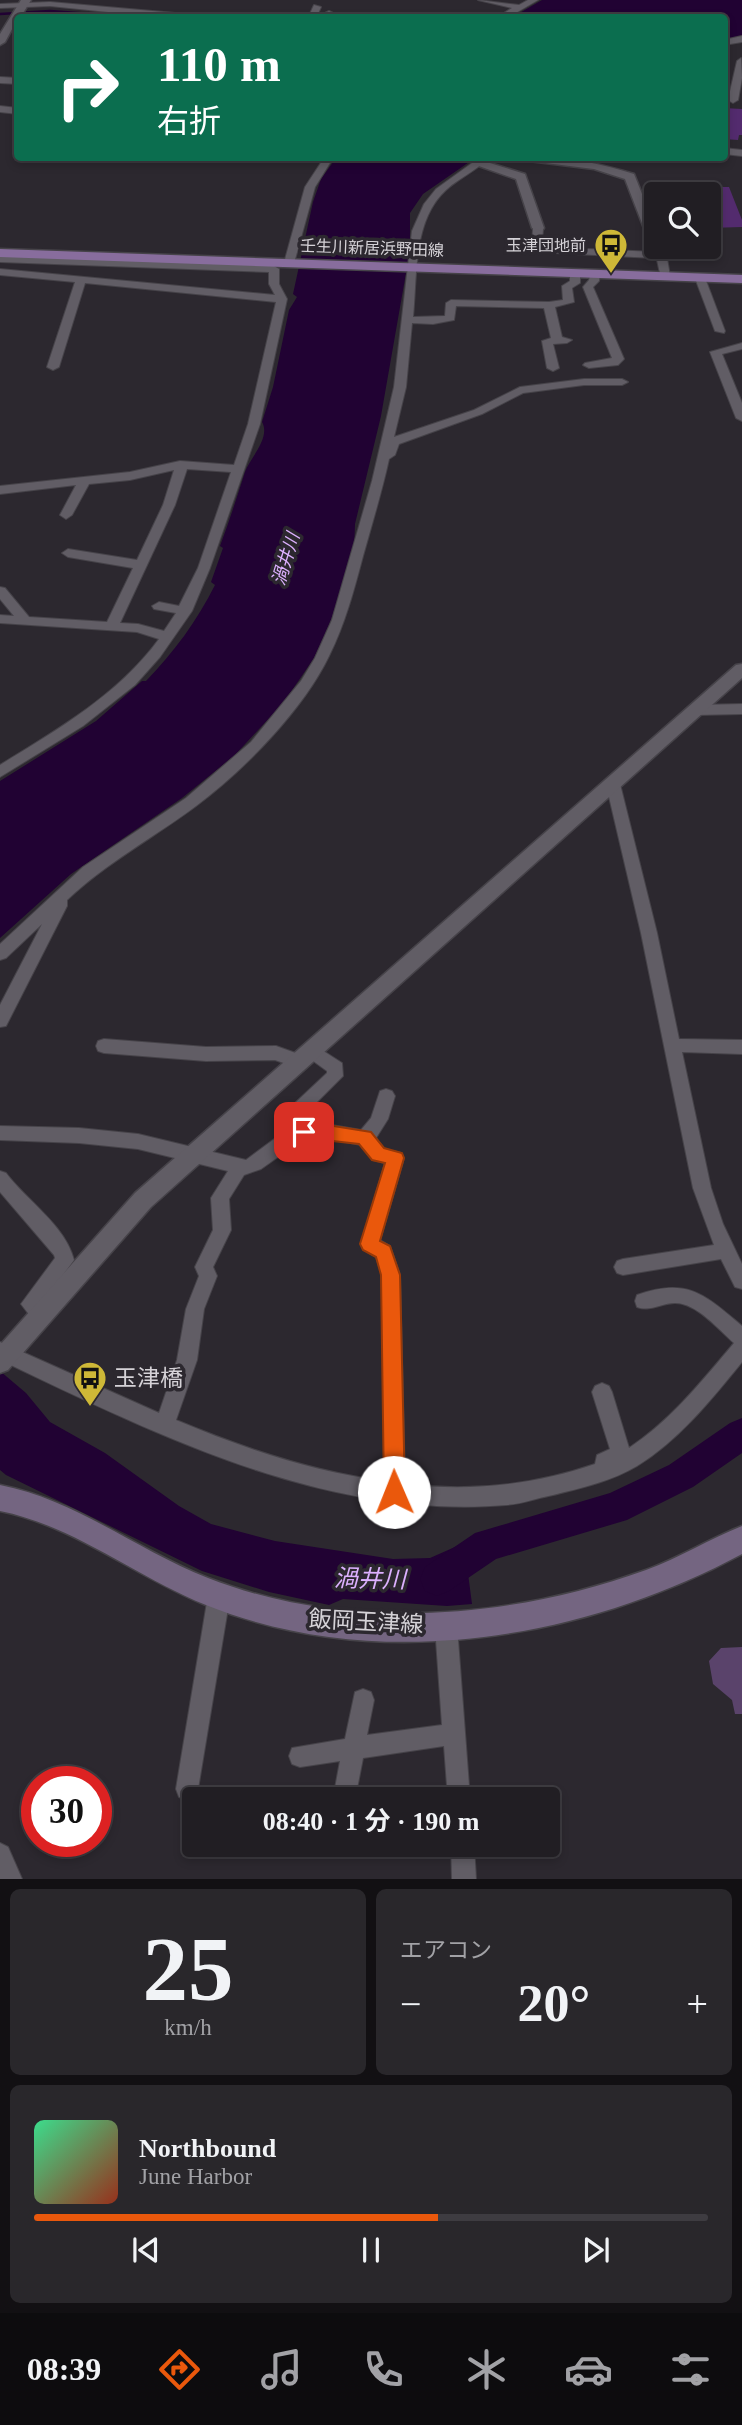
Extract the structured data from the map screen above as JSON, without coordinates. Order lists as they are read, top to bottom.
{
  "streets": {
    "main road": ["壬生川新居浜野田線", "飯岡玉津線"]
  },
  "water": ["渦井川"],
  "places": {
    "bus stop": ["玉津団地前", "玉津橋"]
  },
  "page": {
    "turn": ["110 m", "右折"],
    "limit": "30",
    "trip": "08:40 · 1 分 · 190 m",
    "tile": [
      ["25", "km/h"],
      "エアコン"
    ],
    "heat": ["−", "20°", "+"],
    "song": ["Northbound", "June Harbor"],
    "tabs": "08:39"
  }
}
